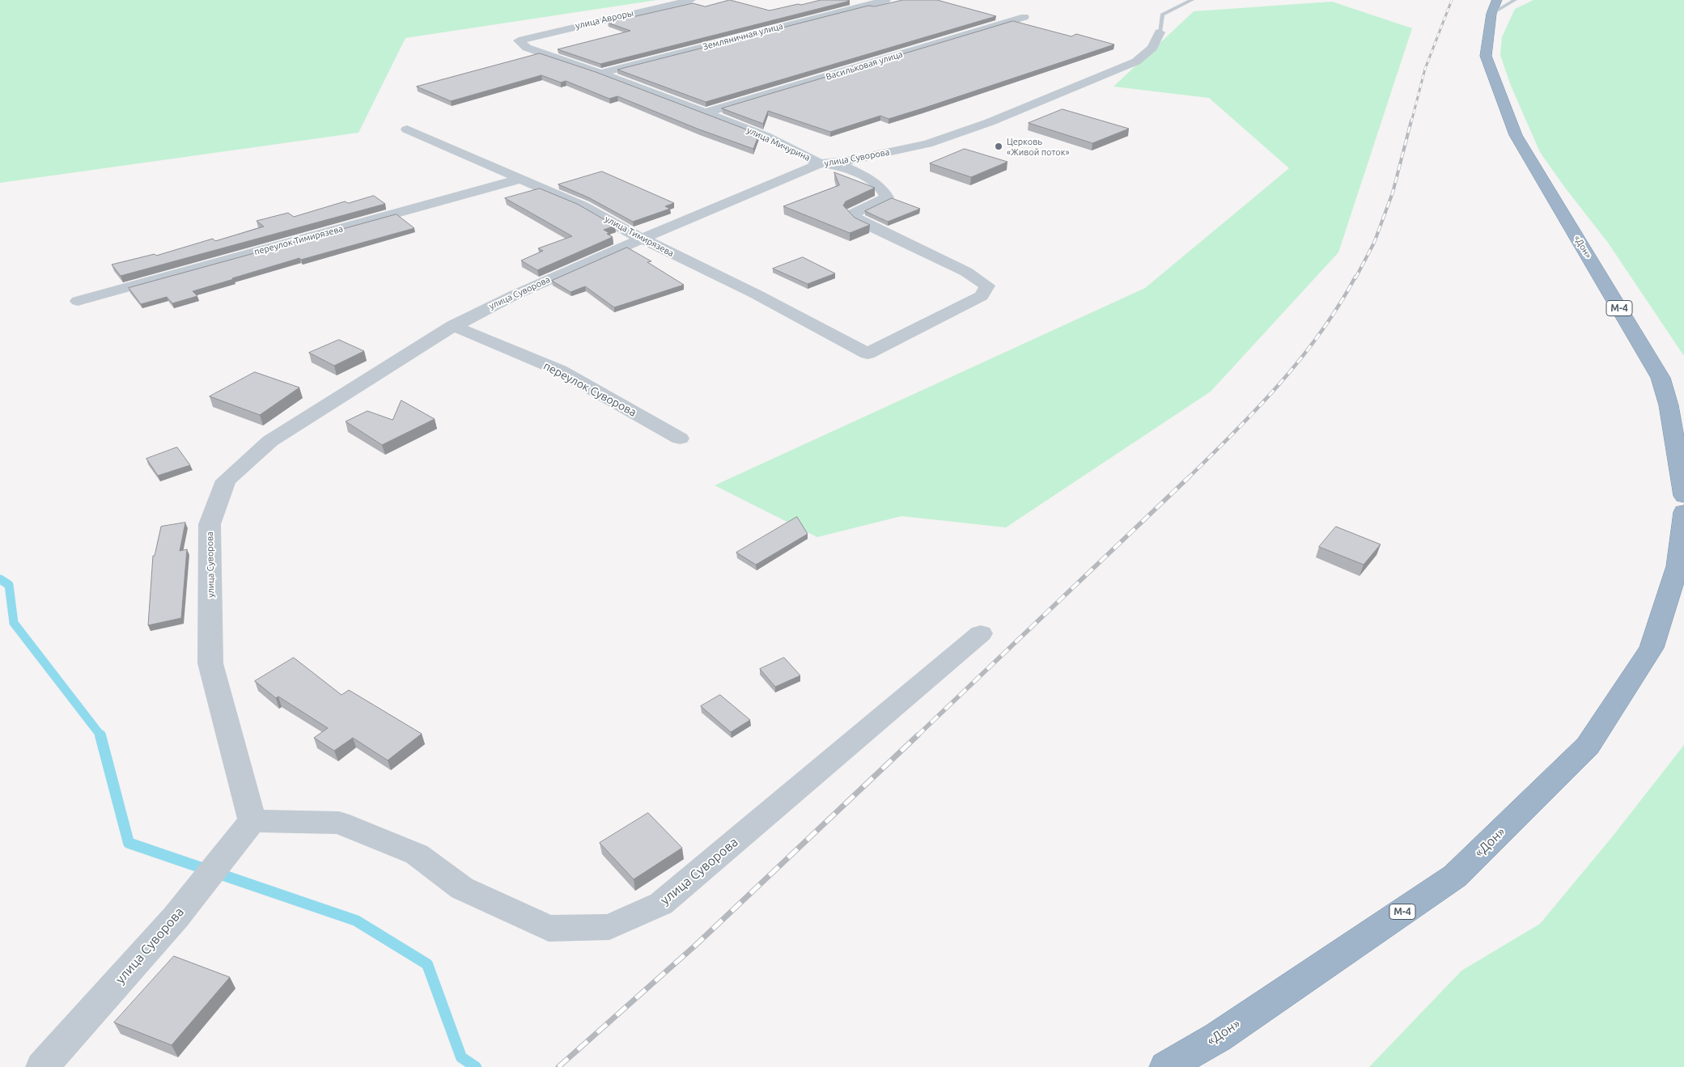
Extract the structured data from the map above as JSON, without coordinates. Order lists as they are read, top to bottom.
{
  "streets": {
    "highway": ["«Дон»", "М-4"],
    "street": [
      "улица Авроры",
      "Земляничная улица",
      "Васильковая улица",
      "улица Мичурина",
      "улица Суворова",
      "улица Тимирязева",
      "переулок Тимирязева",
      "переулок Суворова"
    ]
  },
  "crossings": [
    ["улица Авроры", "улица Мичурина"],
    ["Земляничная улица", "улица Мичурина"],
    ["Васильковая улица", "улица Мичурина"],
    ["улица Мичурина", "улица Суворова"],
    ["улица Мичурина", "улица Тимирязева"],
    ["улица Суворова", "улица Тимирязева"],
    ["улица Суворова", "переулок Суворова"],
    ["улица Тимирязева", "переулок Тимирязева"]
  ],
  "places": ["Церковь «Живой поток»"]
}
